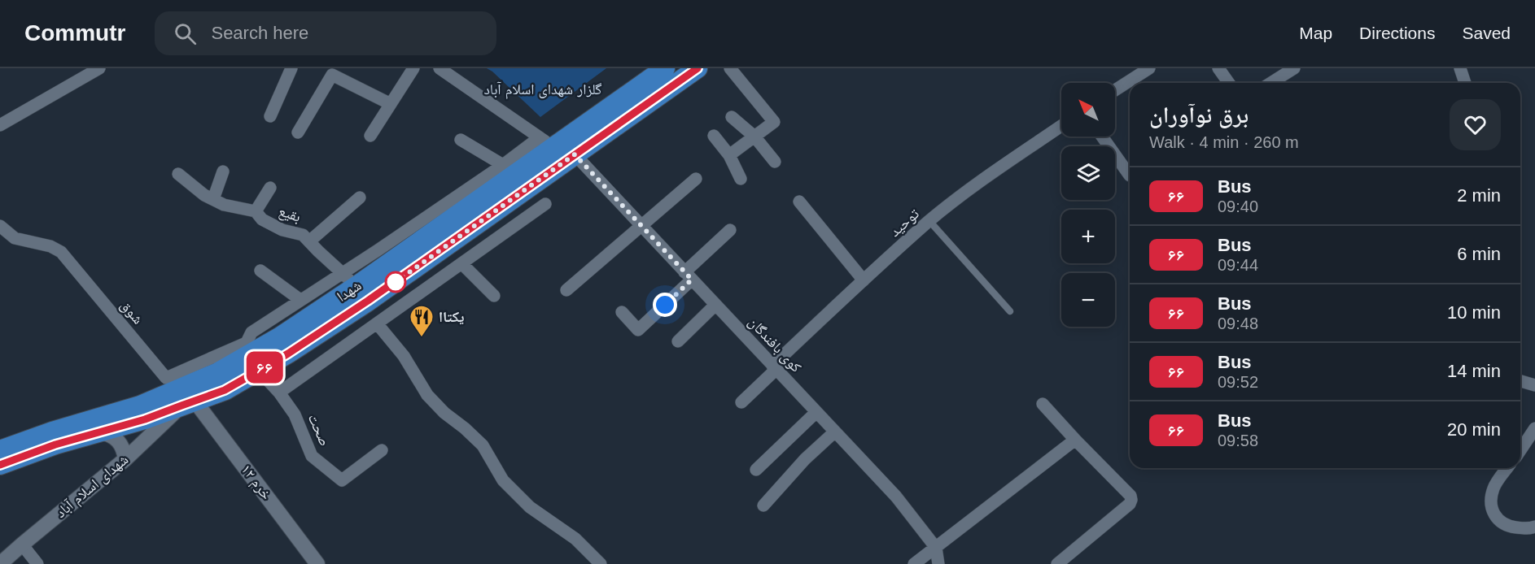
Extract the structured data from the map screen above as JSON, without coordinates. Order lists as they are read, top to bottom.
{
  "streets": {
    "main road": ["شهدا"],
    "street": [
      "بقیع",
      "توحید",
      "شوق",
      "کوی بافندگان",
      "صحت",
      "خرم ۱۲",
      "شهدای اسلام آباد"
    ]
  },
  "crossings": [
    ["بقیع", "شهدا"],
    ["توحید", "کوی بافندگان"],
    ["شهدا", "شوق"],
    ["شهدا", "کوی بافندگان"],
    ["شهدا", "صحت"],
    ["شهدا", "خرم ۱۲"],
    ["شهدا", "شهدای اسلام آباد"],
    ["خرم ۱۲", "شهدای اسلام آباد"]
  ],
  "parks": ["گلزار شهدای اسلام آباد"],
  "places": {
    "restaurant": ["یکتاا"]
  },
  "lines": ["bus line ۶۶"],
  "north": "top left",
  "page": {
    "header": "Commutr",
    "search": "Search here",
    "nav": ["Map", "Directions", "Saved"],
    "on_map": "۶۶",
    "map_buttons": ["+", "−"],
    "heading": ["برق نوآوران", "Walk · 4 min · 260 m"],
    "list": [
      {
        "mark": "۶۶",
        "name": "Bus",
        "note": "09:40",
        "value": "2 min"
      },
      {
        "mark": "۶۶",
        "name": "Bus",
        "note": "09:44",
        "value": "6 min"
      },
      {
        "mark": "۶۶",
        "name": "Bus",
        "note": "09:48",
        "value": "10 min"
      },
      {
        "mark": "۶۶",
        "name": "Bus",
        "note": "09:52",
        "value": "14 min"
      },
      {
        "mark": "۶۶",
        "name": "Bus",
        "note": "09:58",
        "value": "20 min"
      }
    ]
  }
}
